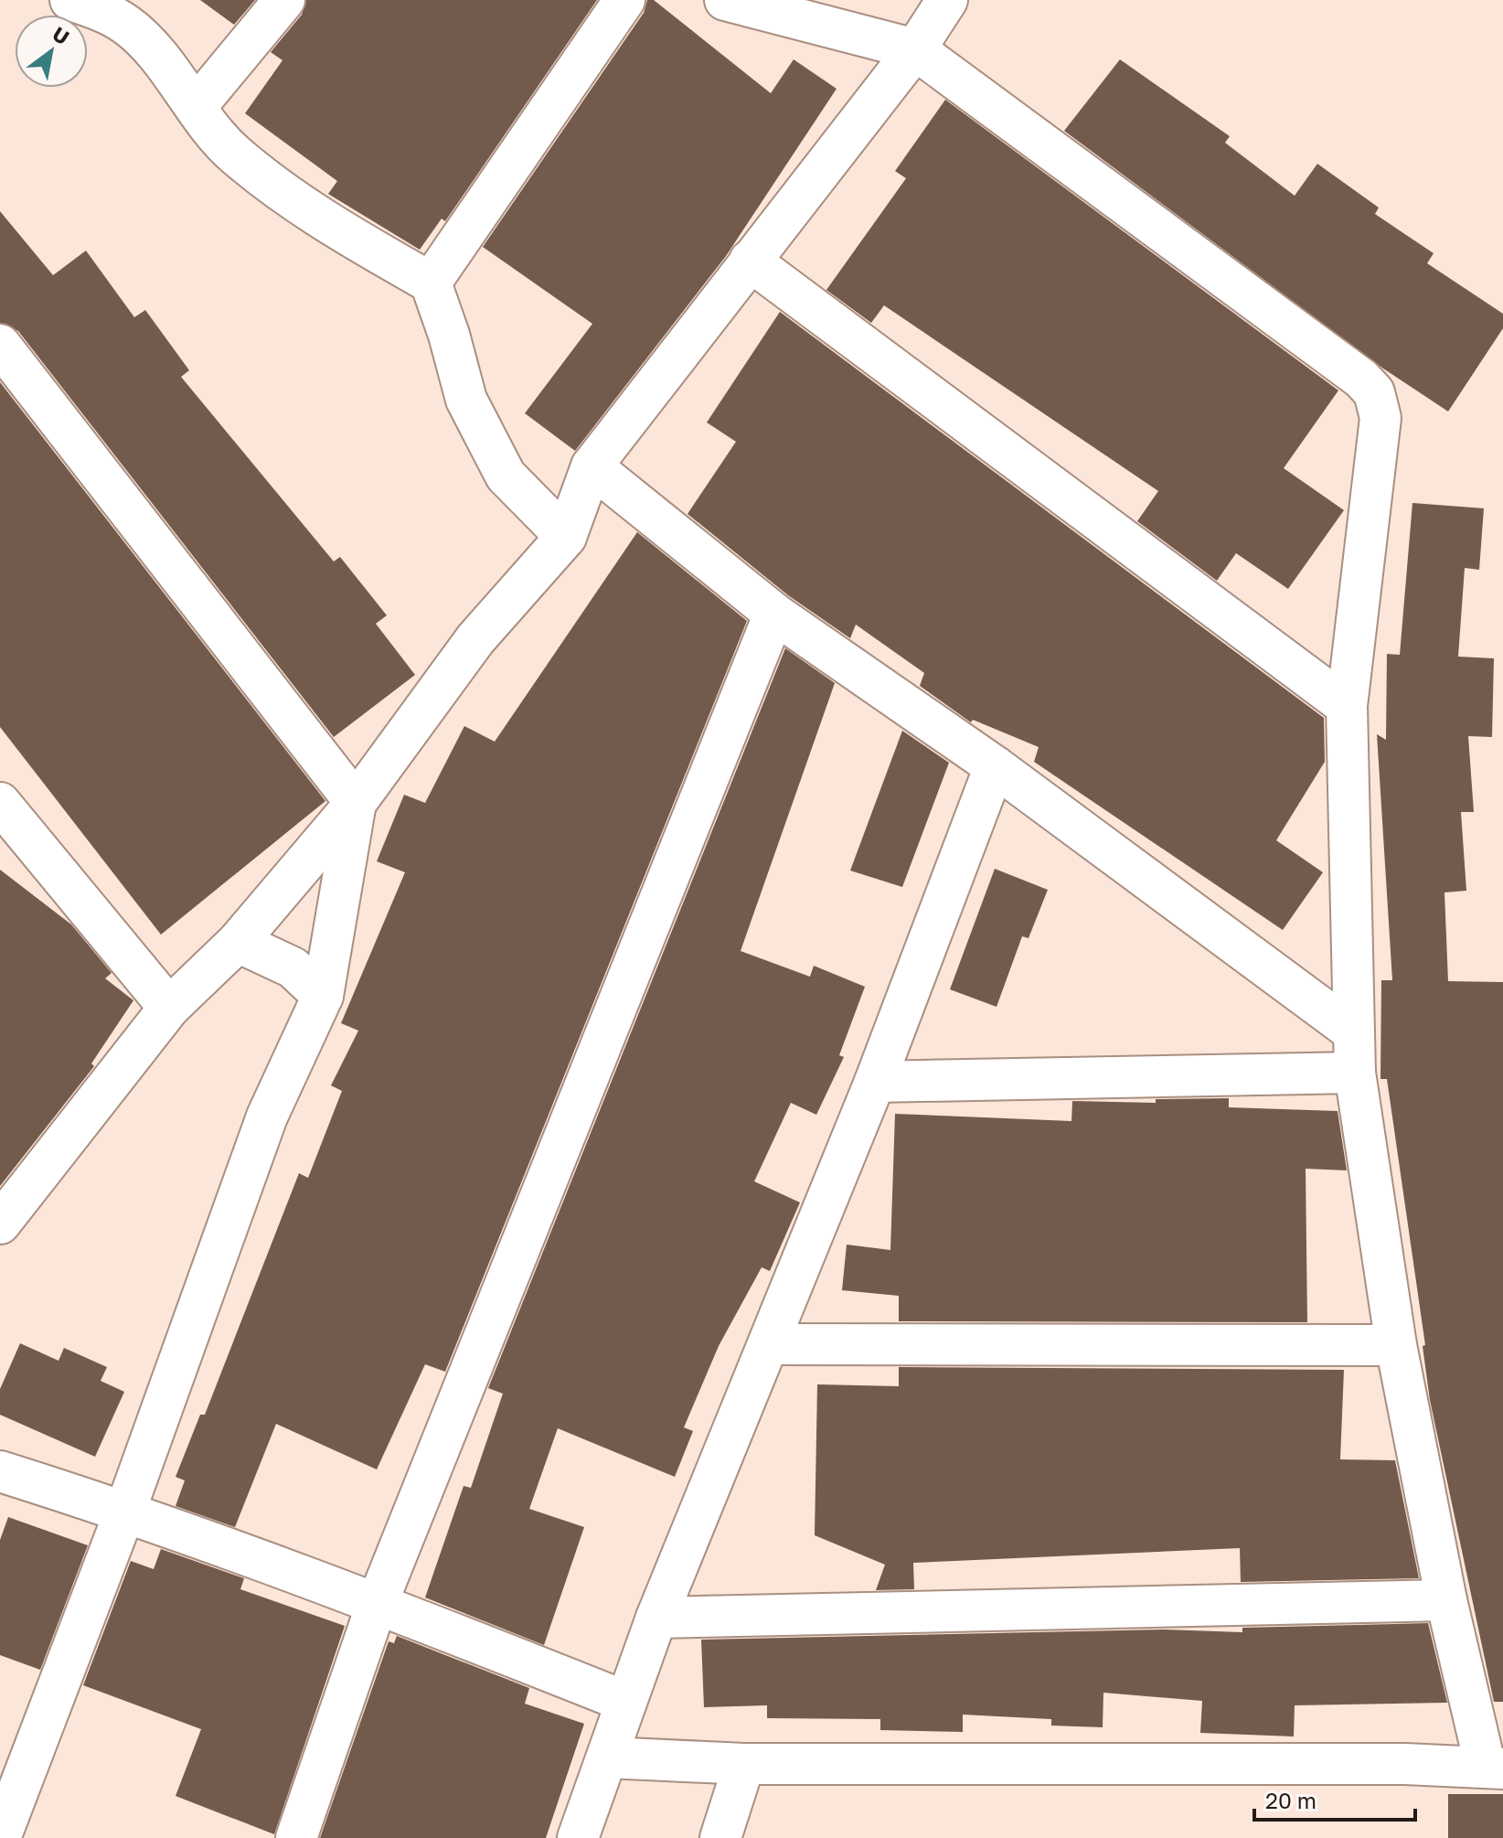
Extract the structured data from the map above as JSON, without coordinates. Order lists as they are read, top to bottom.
{
  "scale_bar": "20 m",
  "north": "top right"
}
